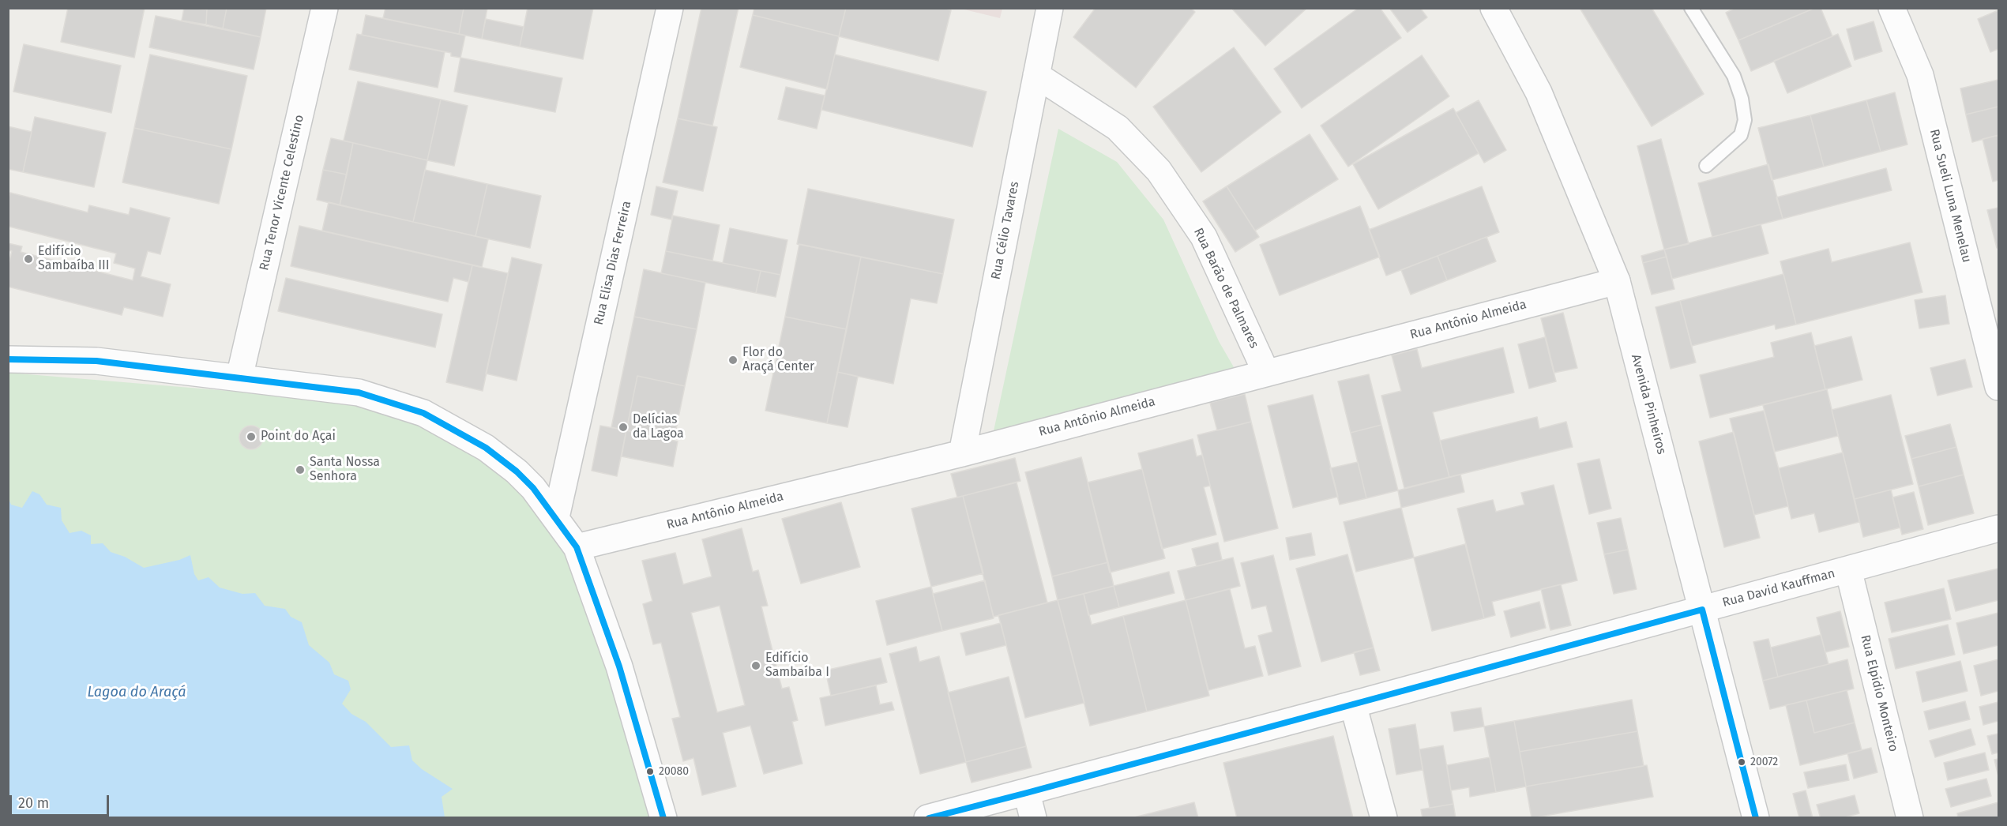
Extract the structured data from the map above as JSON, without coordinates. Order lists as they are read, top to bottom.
{
  "streets": {
    "street": [
      "Rua Tenor Vicente Celestino",
      "Rua Sueli Luna Menelau",
      "Rua Célio Tavares",
      "Rua Elisa Dias Ferreira",
      "Rua Barão de Palmares",
      "Rua Antônio Almeida",
      "Avenida Pinheiros",
      "Rua David Kauffman",
      "Rua Elpídio Monteiro"
    ]
  },
  "crossings": [
    ["Rua Célio Tavares", "Rua Barão de Palmares"],
    ["Rua Célio Tavares", "Rua Antônio Almeida"],
    ["Rua Barão de Palmares", "Rua Antônio Almeida"],
    ["Rua Antônio Almeida", "Avenida Pinheiros"],
    ["Avenida Pinheiros", "Rua David Kauffman"],
    ["Rua David Kauffman", "Rua Elpídio Monteiro"]
  ],
  "water": ["Lagoa do Araçá"],
  "places": [
    "Edifício Sambaíba III",
    "Flor do Araçá Center",
    "Delícias da Lagoa",
    "Point do Açai",
    "Santa Nossa Senhora",
    "Edifício Sambaíba I",
    "20072",
    "20080"
  ],
  "scale_bar": "20 m"
}
